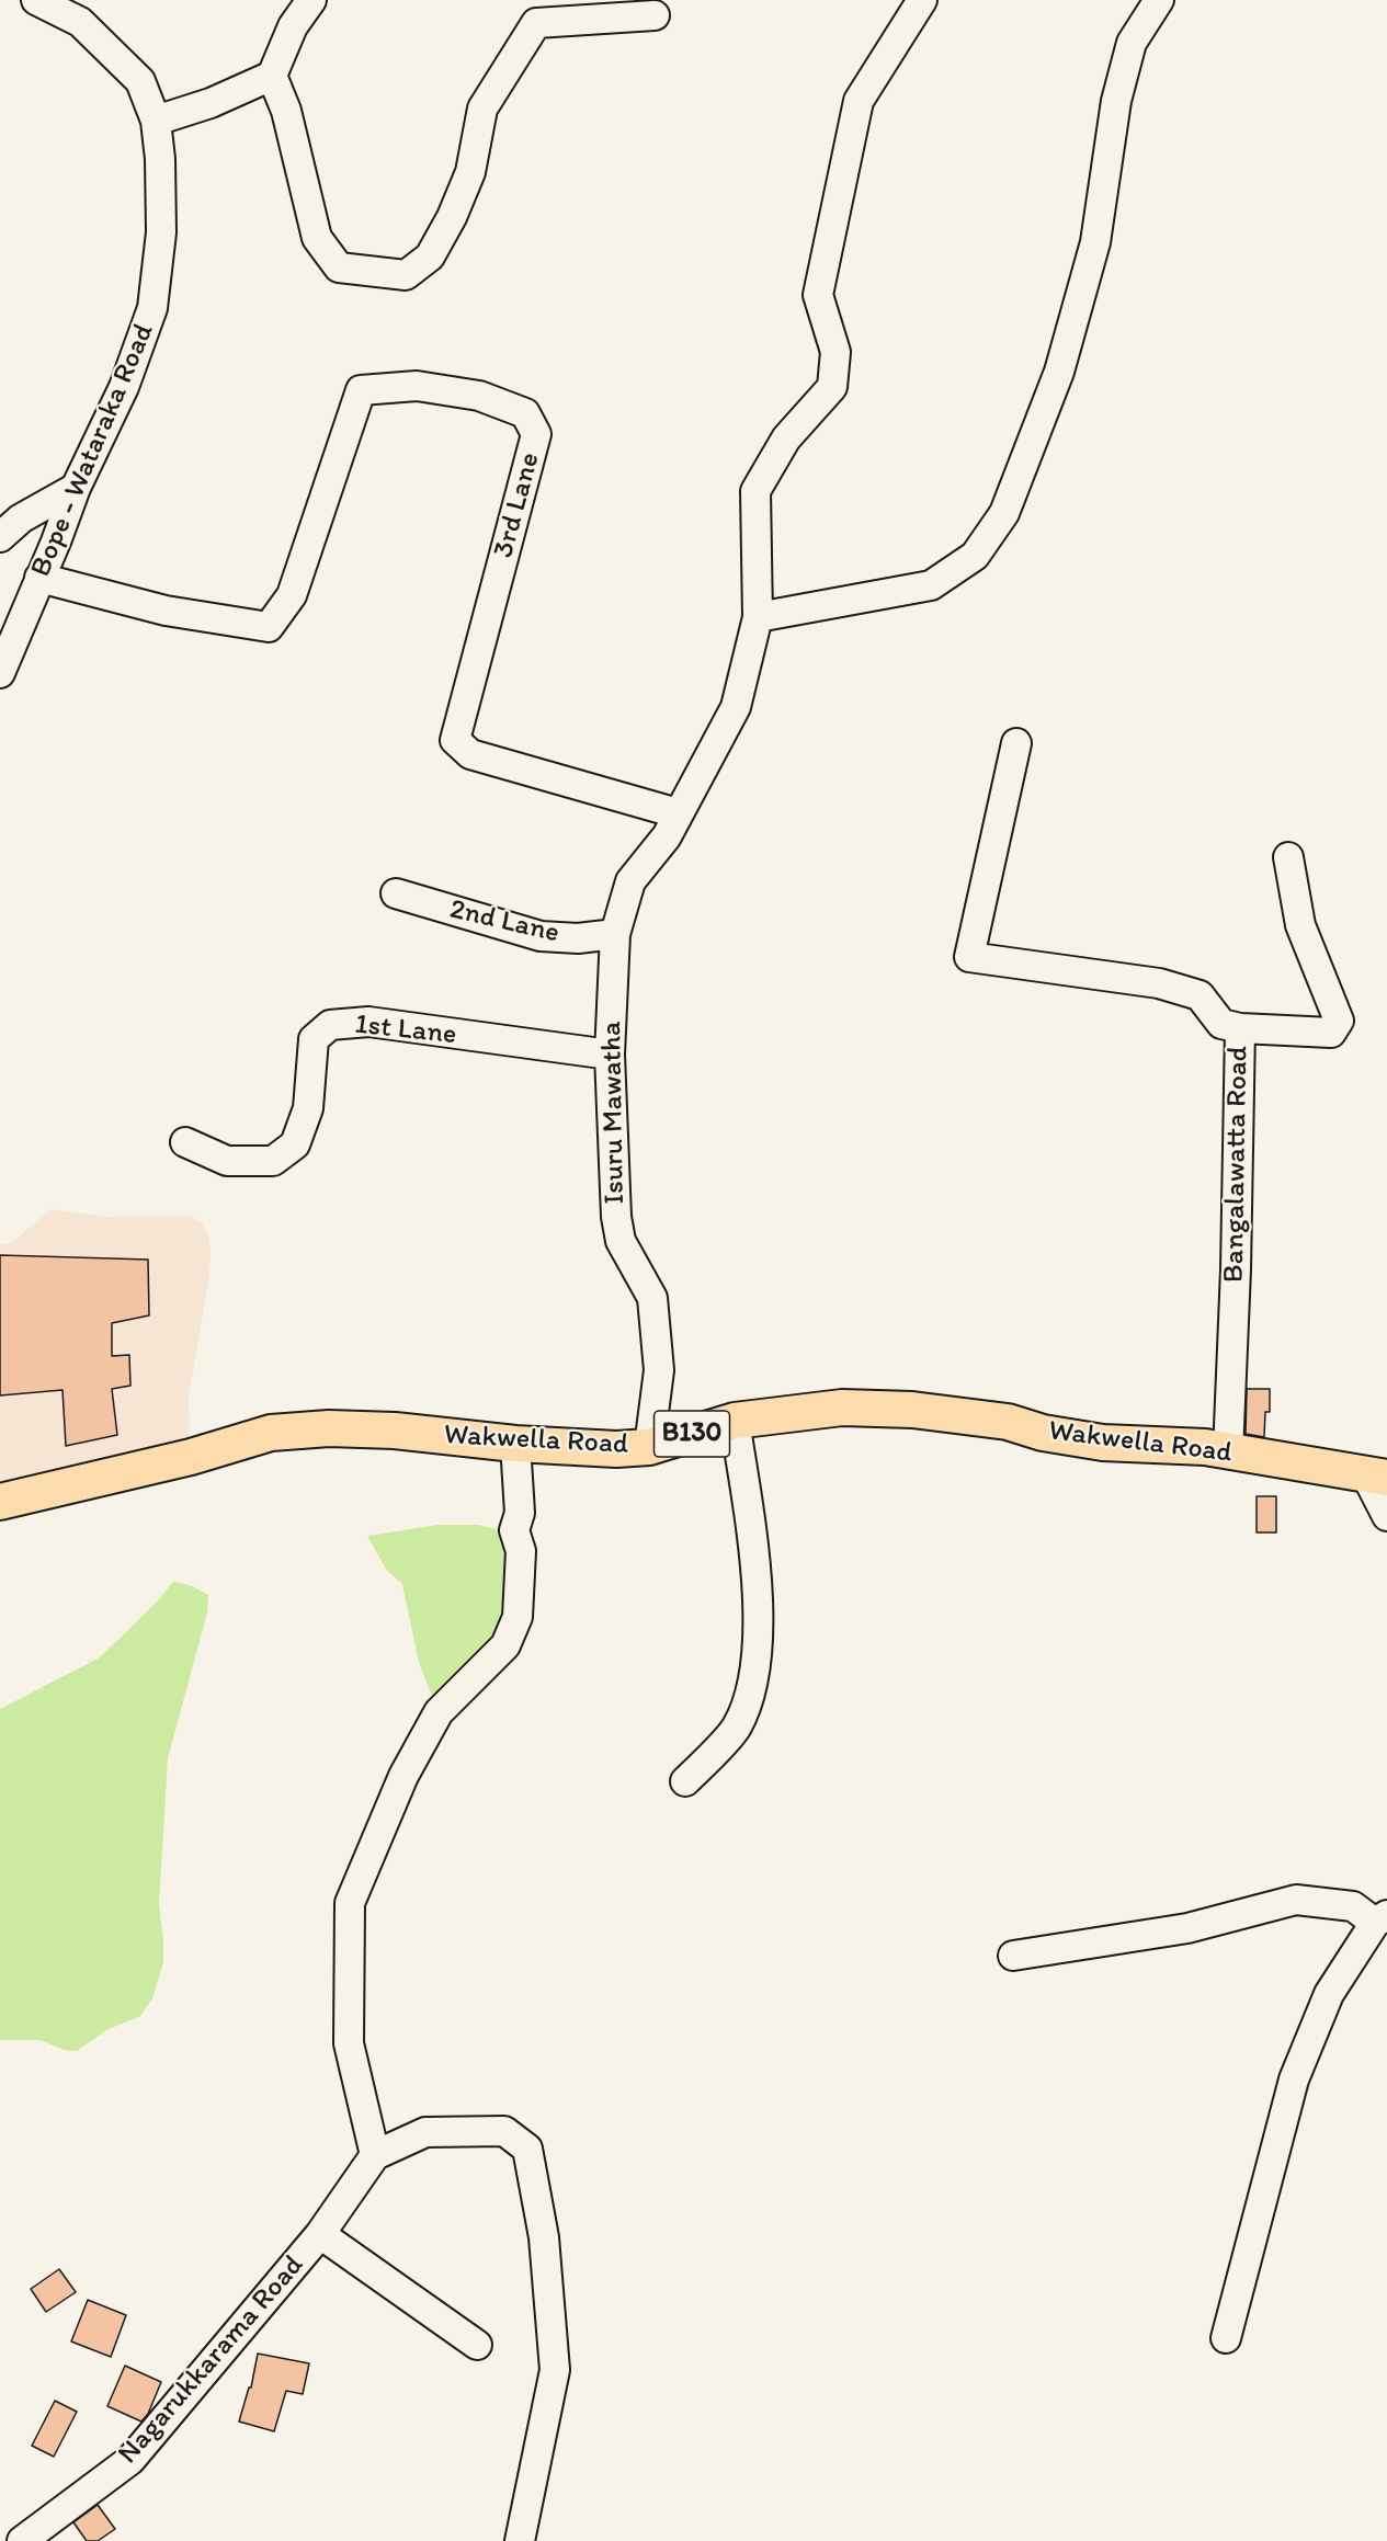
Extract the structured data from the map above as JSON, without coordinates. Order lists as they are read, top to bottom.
{
  "streets": {
    "main road": ["B130", "Wakwella Road"],
    "street": [
      "Bope - Wataraka Road",
      "3rd Lane",
      "2nd Lane",
      "1st Lane",
      "Isuru Mawatha",
      "Bangalawatta Road",
      "Nagarukkarama Road"
    ]
  },
  "crossings": [
    ["Bope - Wataraka Road", "3rd Lane"],
    ["3rd Lane", "Isuru Mawatha"],
    ["2nd Lane", "Isuru Mawatha"],
    ["1st Lane", "Isuru Mawatha"],
    ["Isuru Mawatha", "Wakwella Road"],
    ["Bangalawatta Road", "Wakwella Road"]
  ]
}
